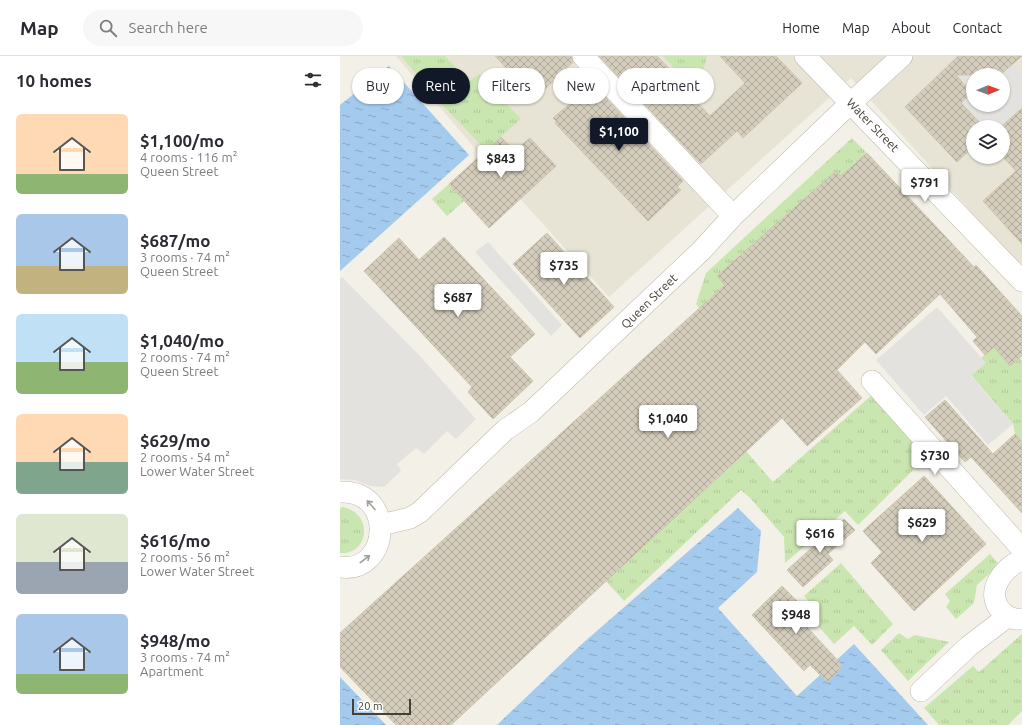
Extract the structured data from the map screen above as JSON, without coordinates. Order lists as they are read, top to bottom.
{
  "streets": {
    "street": ["Water Street", "Queen Street"]
  },
  "crossings": [
    ["Water Street", "Queen Street"]
  ],
  "scale_bar": "20 m",
  "north": "right",
  "page": {
    "header": "Map",
    "search": "Search here",
    "nav": [
      "Home",
      "Map",
      "About",
      "Contact"
    ],
    "heading": "10 homes",
    "chip": [
      "Buy",
      "Rent",
      "Filters",
      "New",
      "Apartment"
    ],
    "list": [
      {
        "name": "$1,100/mo",
        "note": "4 rooms · 116 m² · Queen Street"
      },
      {
        "name": "$687/mo",
        "note": "3 rooms · 74 m² · Queen Street"
      },
      {
        "name": "$1,040/mo",
        "note": "2 rooms · 74 m² · Queen Street"
      },
      {
        "name": "$629/mo",
        "note": "2 rooms · 54 m² · Lower Water Street"
      },
      {
        "name": "$616/mo",
        "note": "2 rooms · 56 m² · Lower Water Street"
      },
      {
        "name": "$948/mo",
        "note": "3 rooms · 74 m² · Apartment"
      }
    ],
    "price": [
      "$1,100",
      "$843",
      "$791",
      "$735",
      "$687",
      "$1,040",
      "$730",
      "$629",
      "$616",
      "$948"
    ],
    "scale": "20 m"
  }
}
